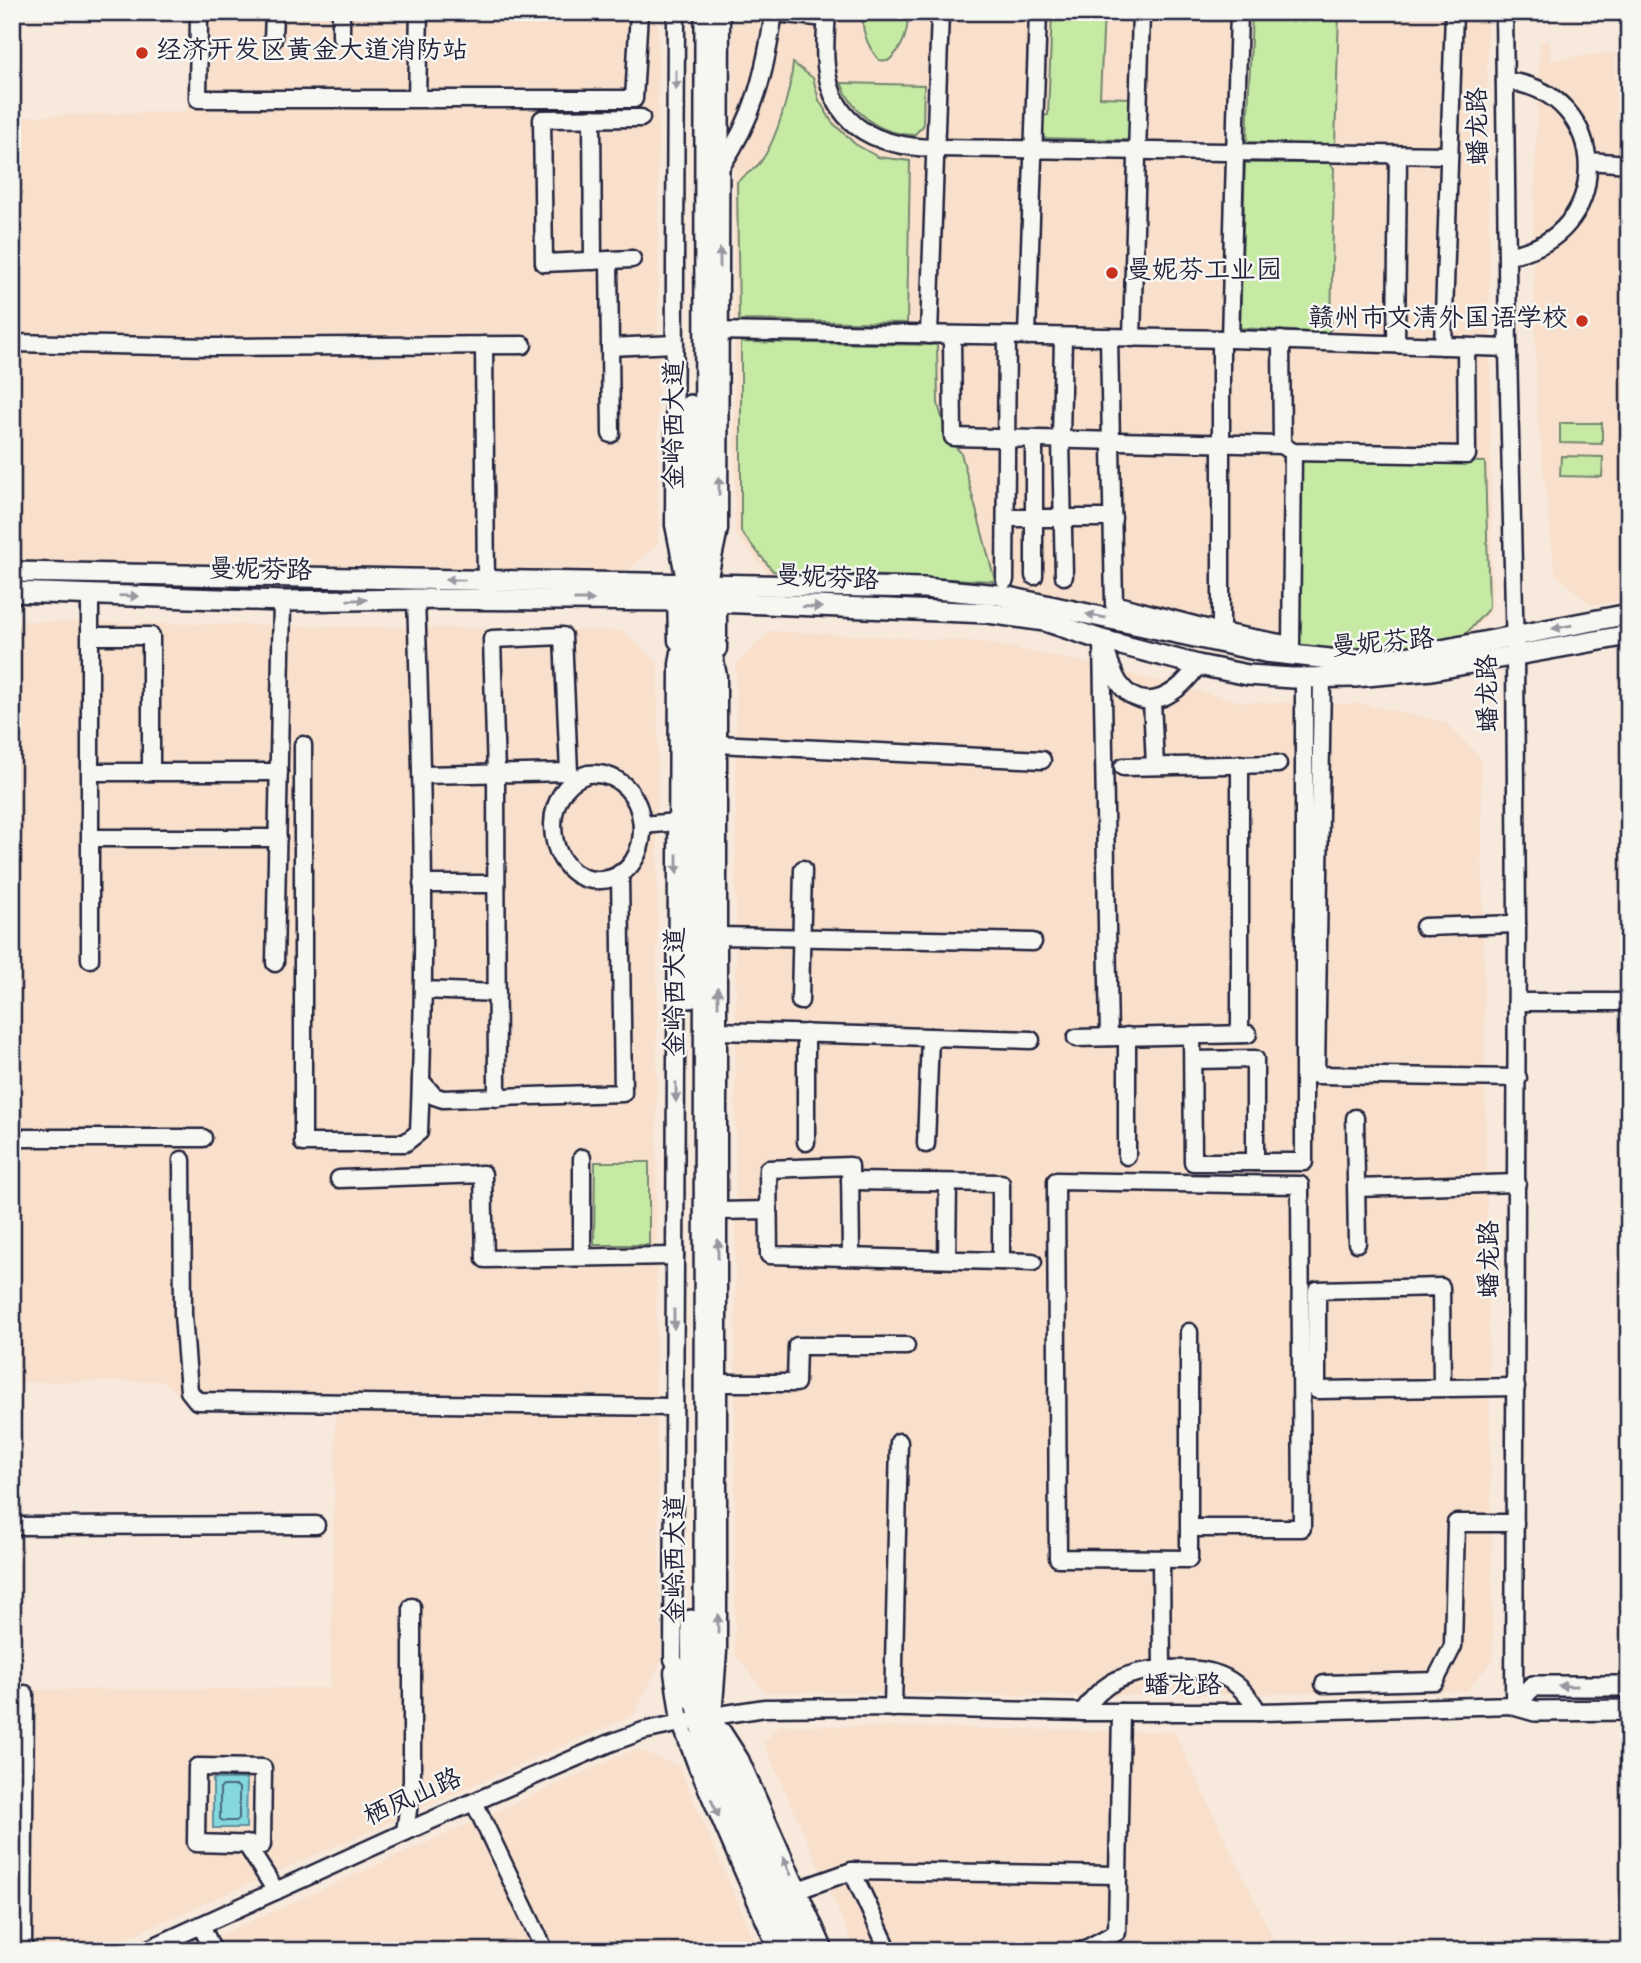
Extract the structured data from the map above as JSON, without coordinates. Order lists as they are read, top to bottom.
{
  "streets": {
    "main road": ["金岭西大道", "曼妮芬路"],
    "street": ["蟠龙路", "栖凤山路"]
  },
  "crossings": [
    ["蟠龙路", "金岭西大道"],
    ["蟠龙路", "曼妮芬路"],
    ["蟠龙路", "栖凤山路"],
    ["金岭西大道", "曼妮芬路"],
    ["金岭西大道", "栖凤山路"]
  ],
  "places": ["经济开发区黄金大道消防站", "曼妮芬工业园", "赣州市文清外国语学校"]
}
